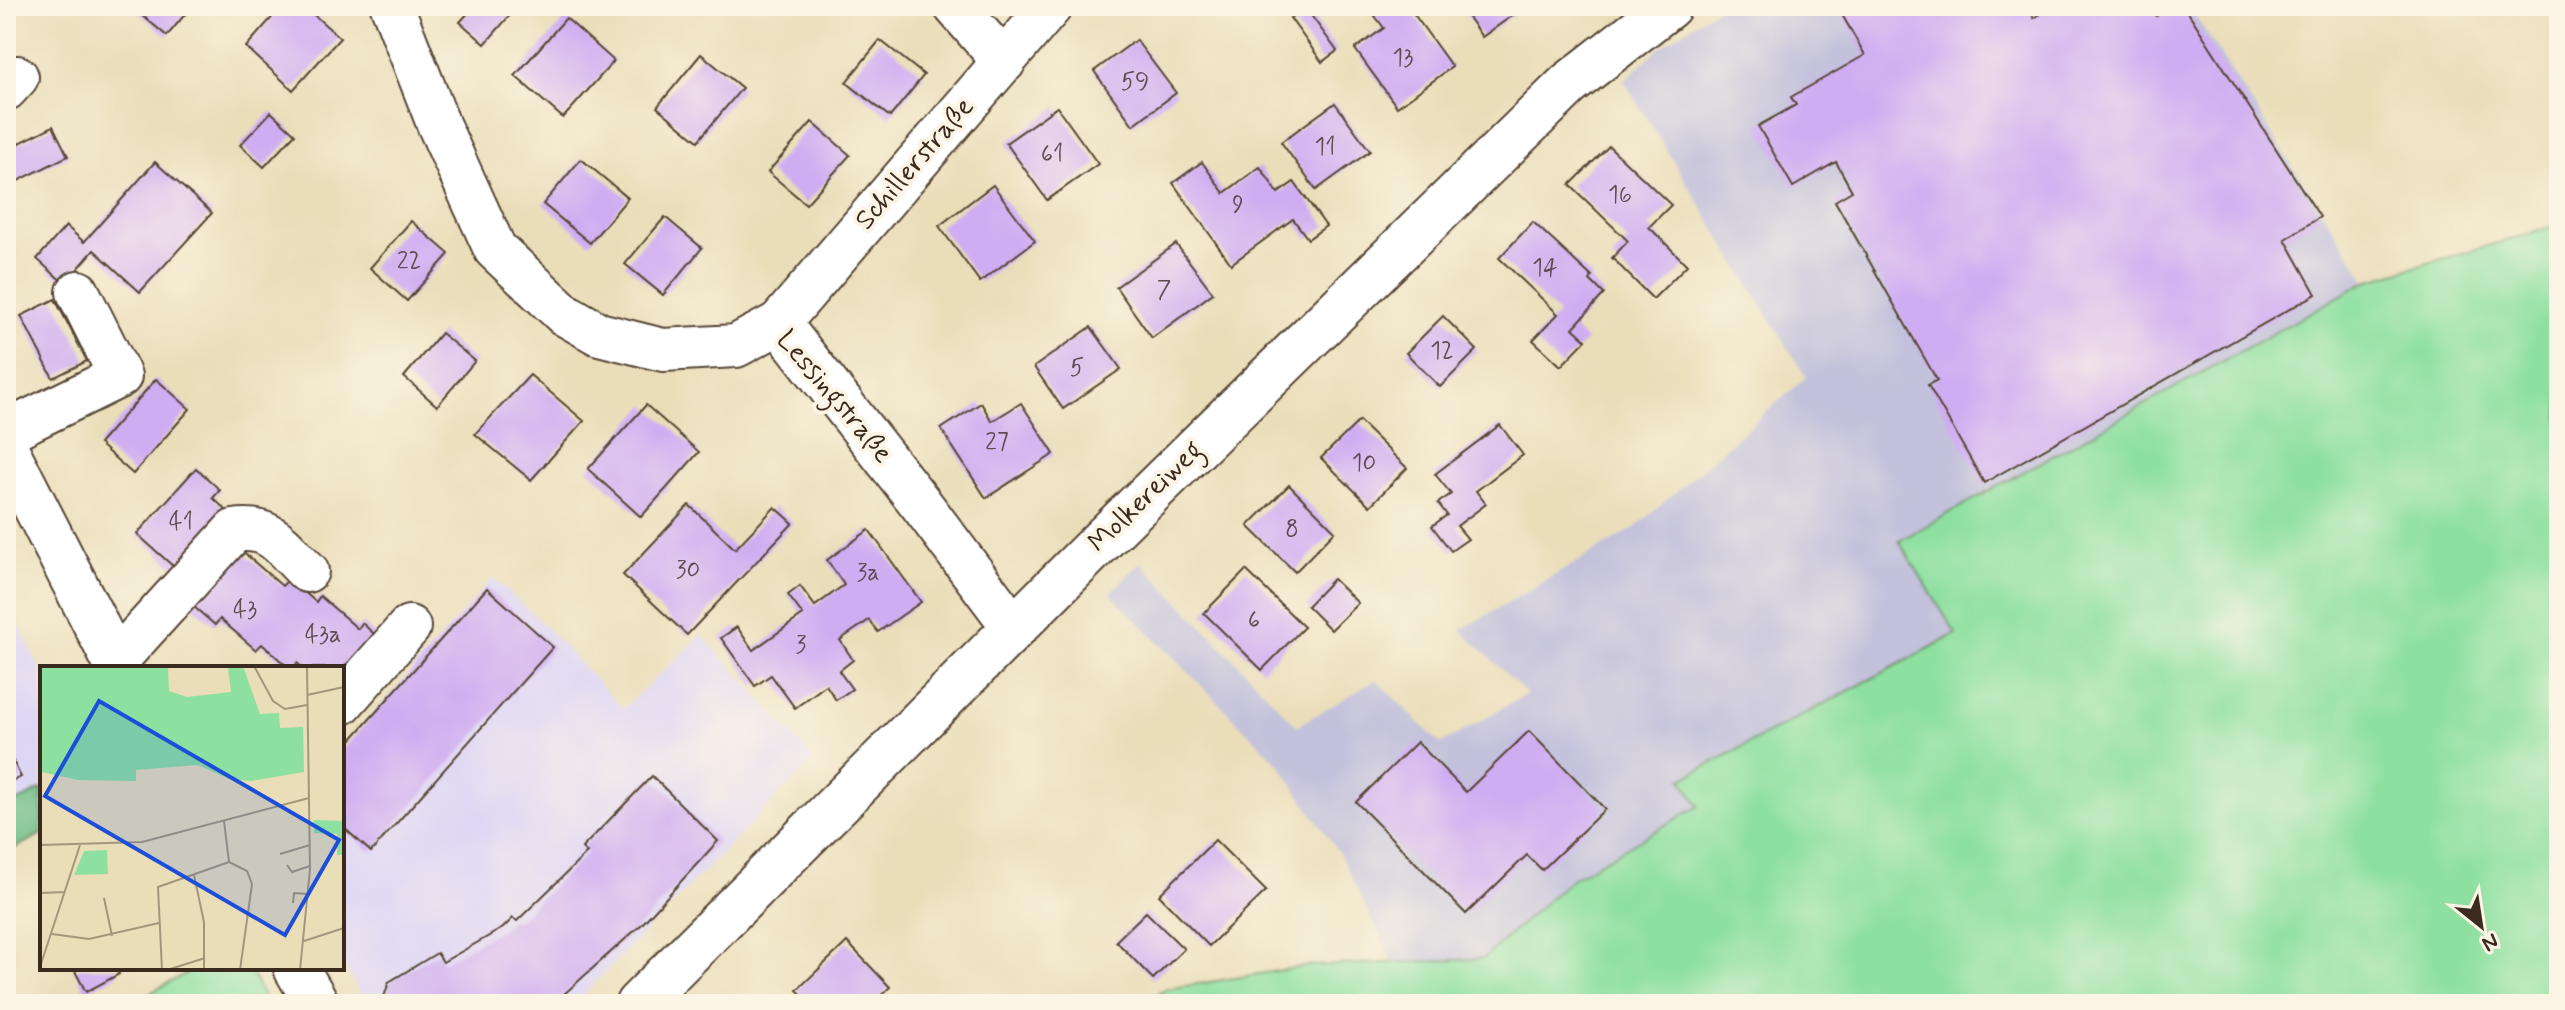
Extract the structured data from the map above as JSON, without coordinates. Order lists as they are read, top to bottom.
{
  "streets": {
    "main road": ["Molkereiweg"],
    "street": ["Schillerstraße", "Lessingstraße"]
  },
  "crossings": [
    ["Schillerstraße", "Lessingstraße"],
    ["Lessingstraße", "Molkereiweg"]
  ],
  "house_numbers": [
    "13",
    "59",
    "11",
    "61",
    "16",
    "9",
    "22",
    "14",
    "7",
    "12",
    "5",
    "27",
    "10",
    "41",
    "8",
    "30",
    "3a",
    "43",
    "6",
    "43a",
    "3"
  ],
  "north": "bottom right"
}
